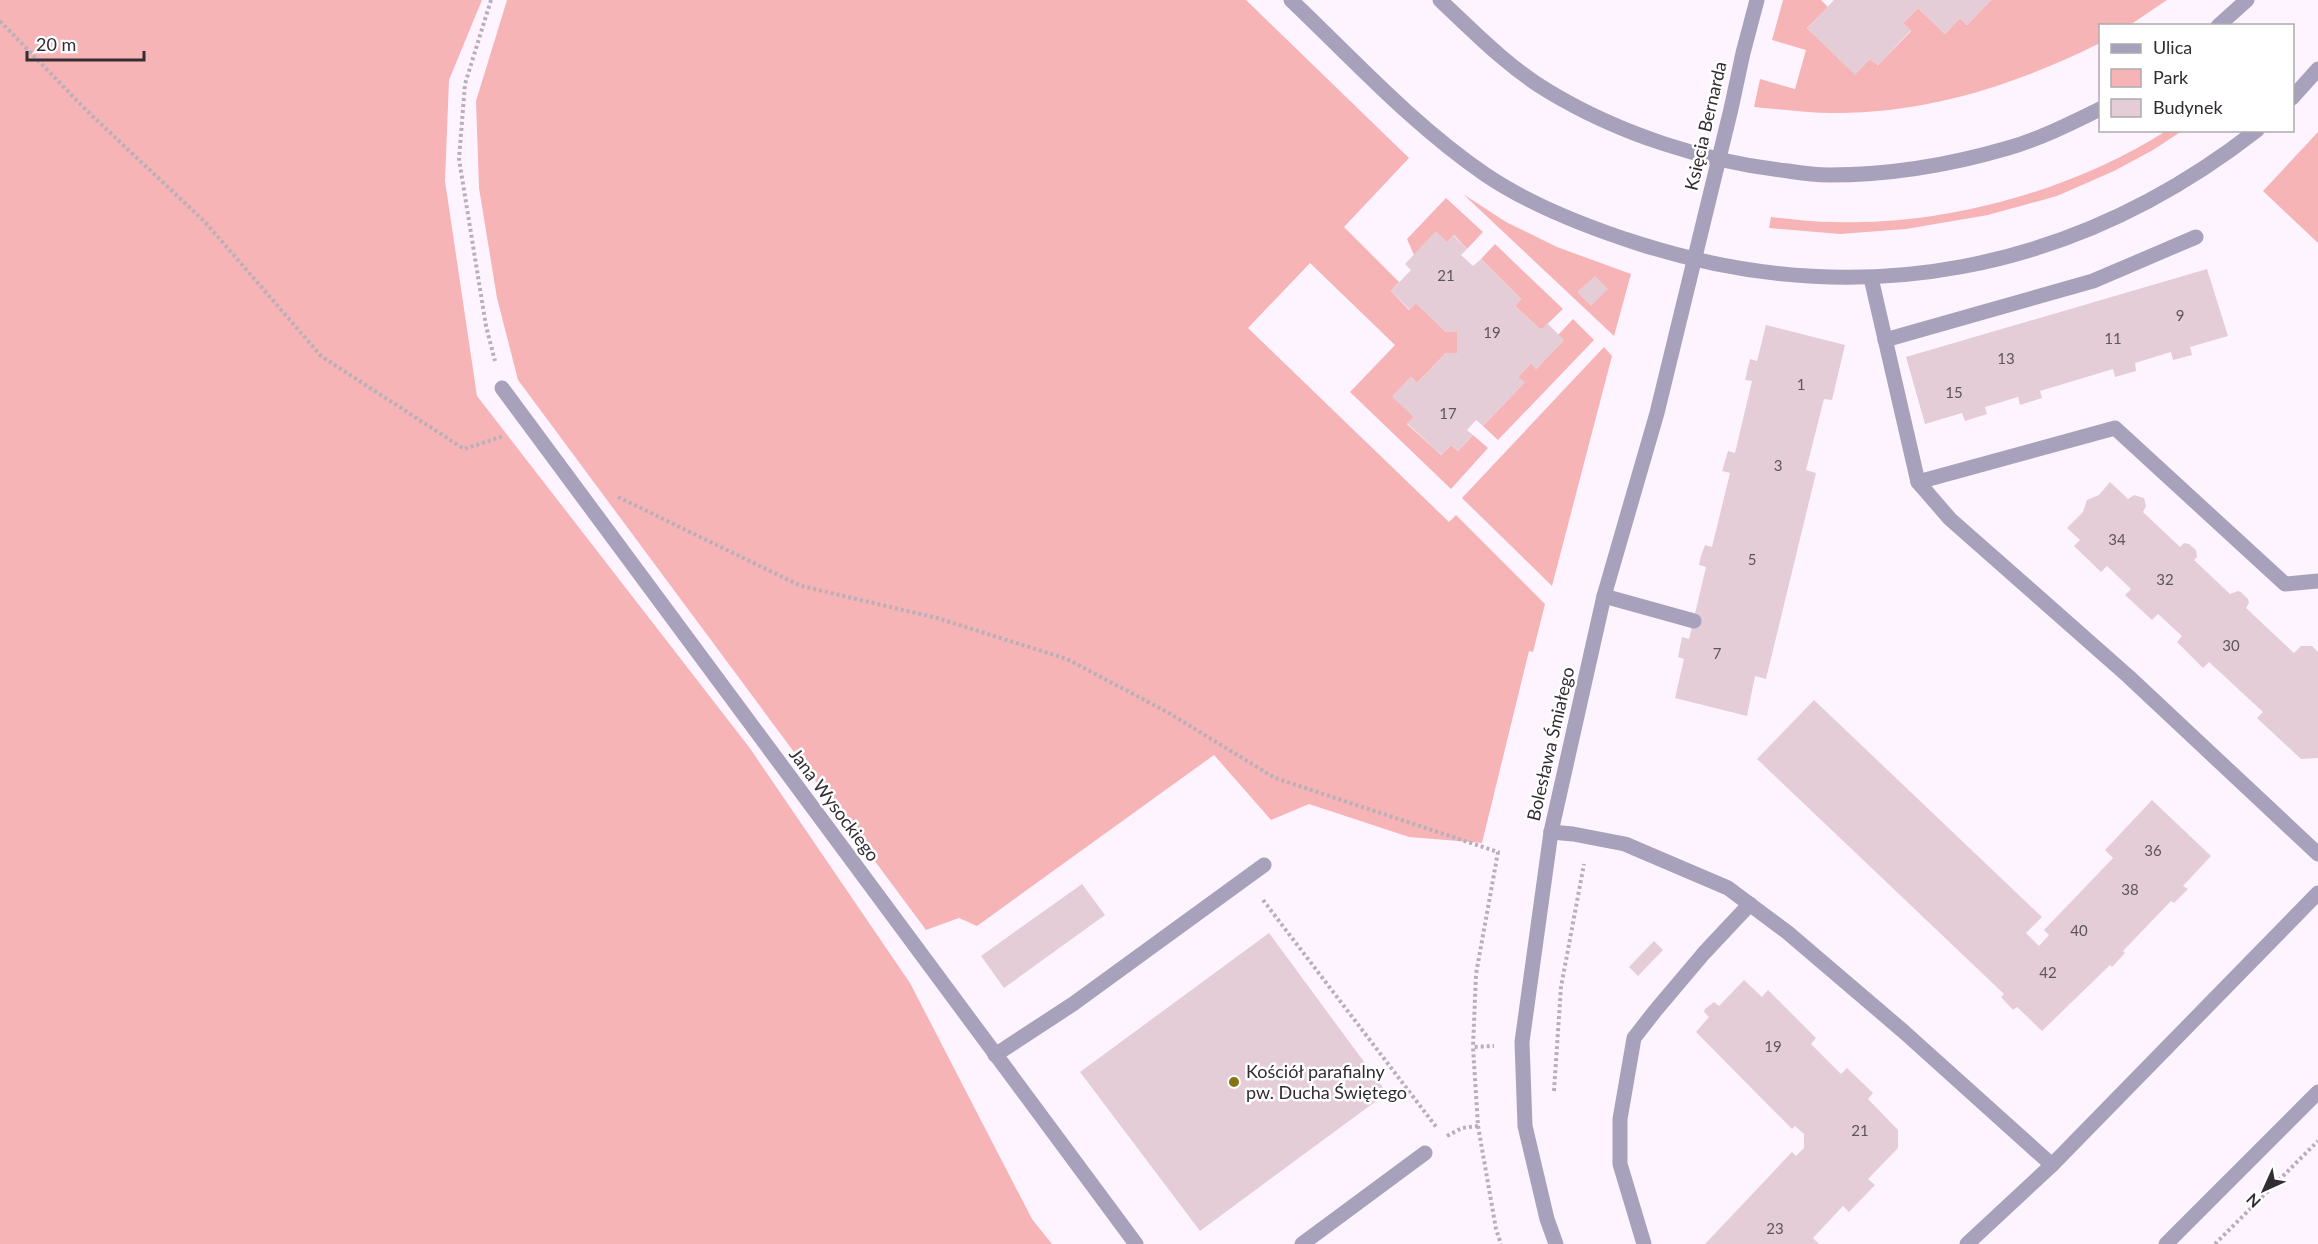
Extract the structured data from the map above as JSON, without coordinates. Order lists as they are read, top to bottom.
{
  "streets": {
    "street": ["Księcia Bernarda", "Bolesława Śmiałego", "Jana Wysockiego"]
  },
  "crossings": [
    ["Księcia Bernarda", "Bolesława Śmiałego"]
  ],
  "places": ["Kościół parafialny pw. Ducha Świętego"],
  "house_numbers": [
    "21",
    "9",
    "19",
    "11",
    "13",
    "1",
    "15",
    "17",
    "3",
    "34",
    "5",
    "32",
    "30",
    "7",
    "36",
    "38",
    "40",
    "42",
    "19",
    "21",
    "23"
  ],
  "legend": ["Ulica", "Park", "Budynek"],
  "scale_bar": "20 m",
  "north": "bottom left"
}
